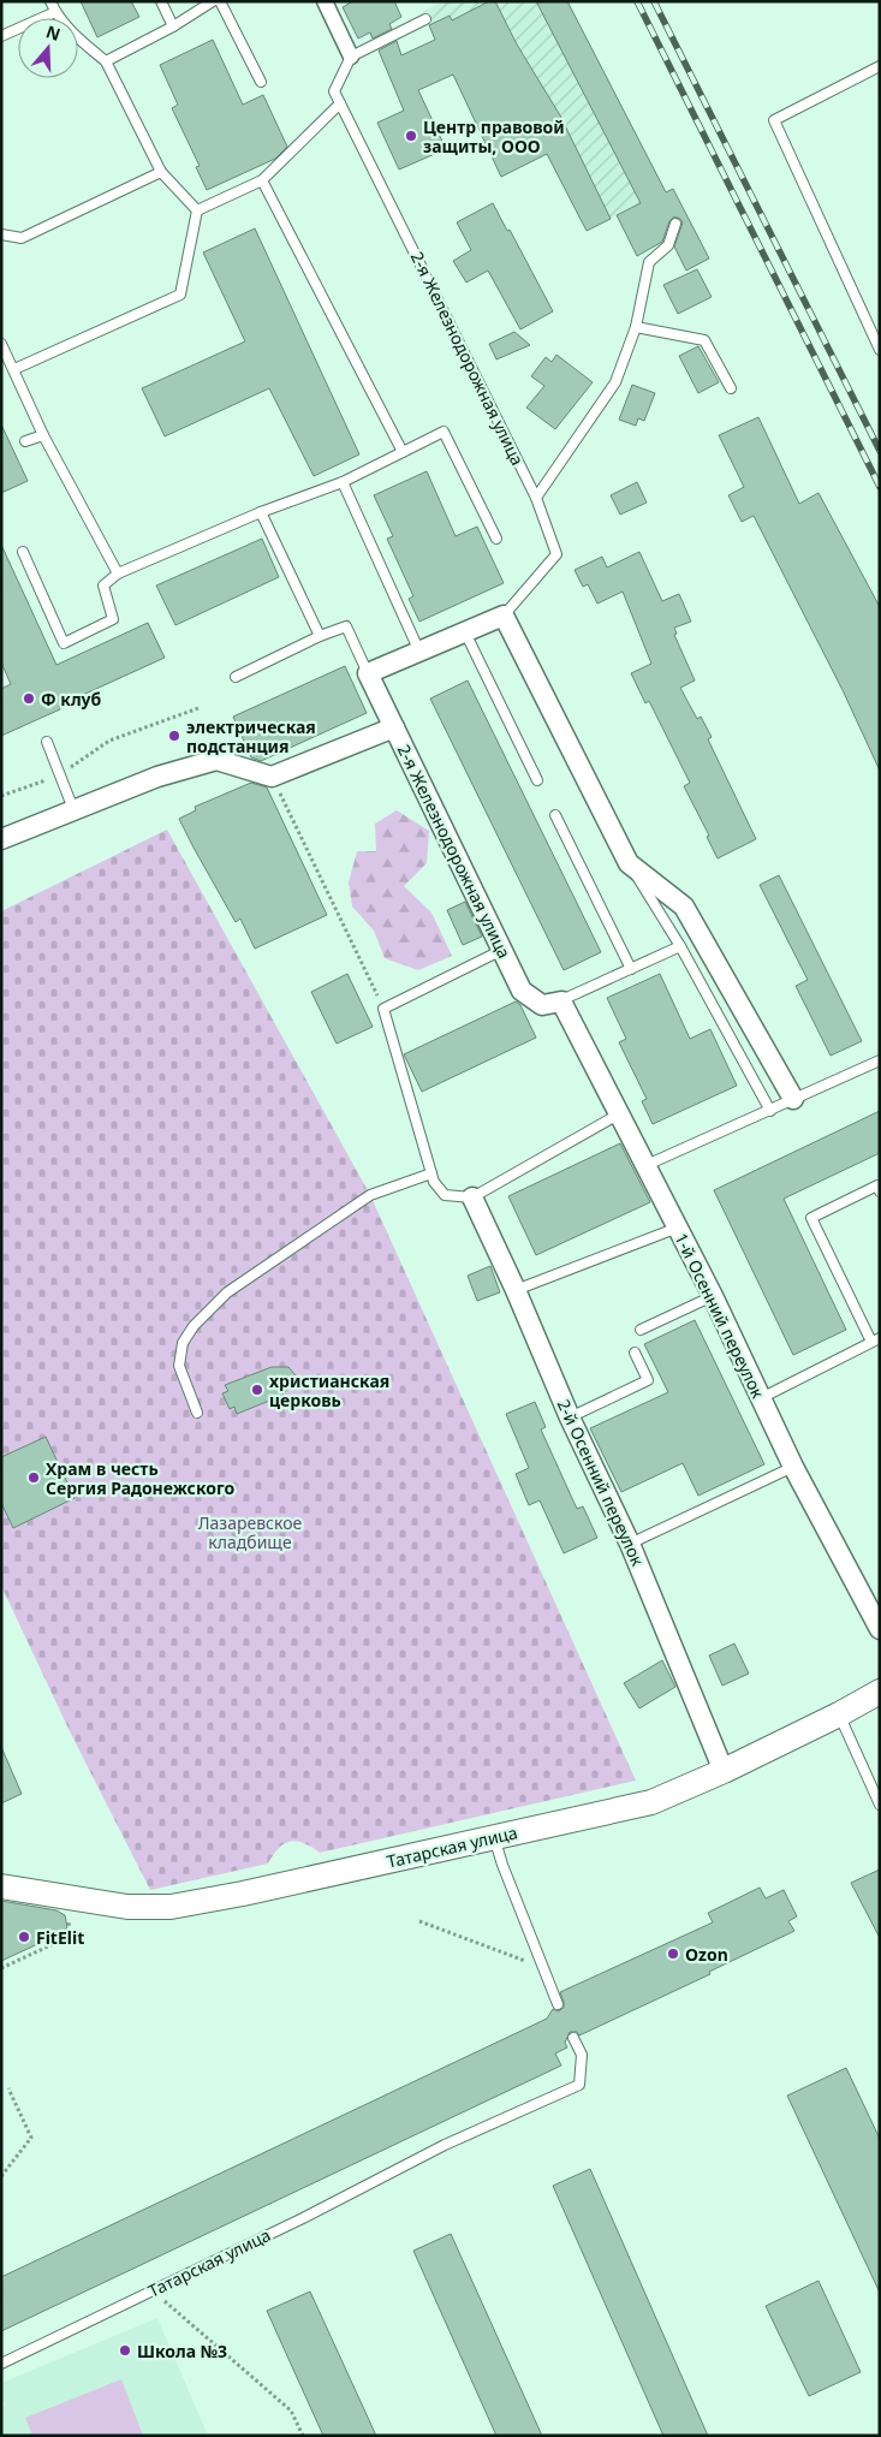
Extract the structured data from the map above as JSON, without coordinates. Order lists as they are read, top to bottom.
{
  "streets": {
    "street": [
      "2-я Железнодорожная улица",
      "1-й Осенний переулок",
      "2-й Осенний переулок",
      "Татарская улица"
    ]
  },
  "crossings": [
    ["2-я Железнодорожная улица", "1-й Осенний переулок"],
    ["2-й Осенний переулок", "Татарская улица"]
  ],
  "parks": ["Лазаревское кладбище"],
  "places": [
    "Центр правовой защиты, ООО",
    "Ф клуб",
    "электрическая подстанция",
    "христианская церковь",
    "Храм в честь Сергия Радонежского",
    "FitElit",
    "Ozon",
    "Школа №3"
  ],
  "north": "top"
}
